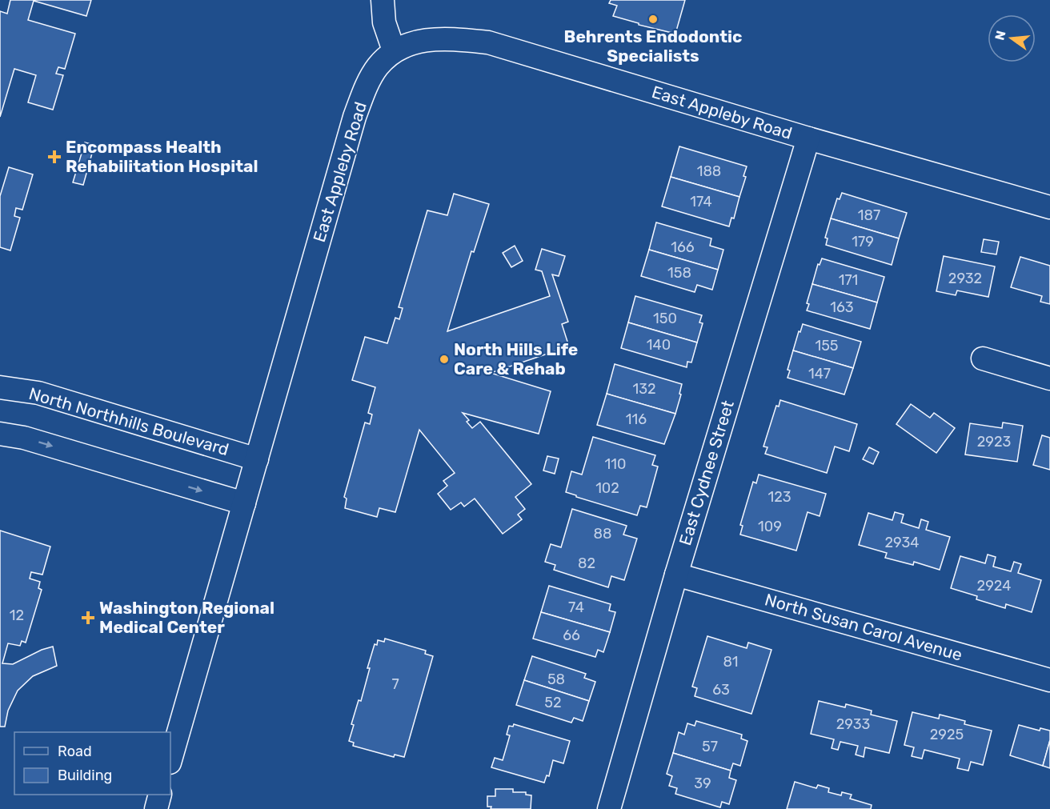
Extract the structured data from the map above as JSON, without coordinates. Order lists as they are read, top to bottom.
{
  "streets": {
    "street": [
      "East Appleby Road",
      "North Northhills Boulevard",
      "East Cydnee Street",
      "North Susan Carol Avenue"
    ]
  },
  "crossings": [
    ["East Appleby Road", "North Northhills Boulevard"],
    ["East Appleby Road", "East Cydnee Street"],
    ["East Cydnee Street", "North Susan Carol Avenue"]
  ],
  "places": {
    "other": ["Behrents Endodontic Specialists", "North Hills Life Care & Rehab"],
    "health": ["Encompass Health Rehabilitation Hospital", "Washington Regional Medical Center"]
  },
  "house_numbers": [
    "188",
    "174",
    "187",
    "179",
    "166",
    "158",
    "2932",
    "171",
    "163",
    "150",
    "140",
    "155",
    "147",
    "132",
    "116",
    "2923",
    "110",
    "102",
    "123",
    "109",
    "88",
    "2934",
    "82",
    "2924",
    "74",
    "12",
    "66",
    "81",
    "58",
    "7",
    "63",
    "52",
    "2933",
    "2925",
    "57",
    "39"
  ],
  "legend": ["Road", "Building"],
  "north": "left"
}
